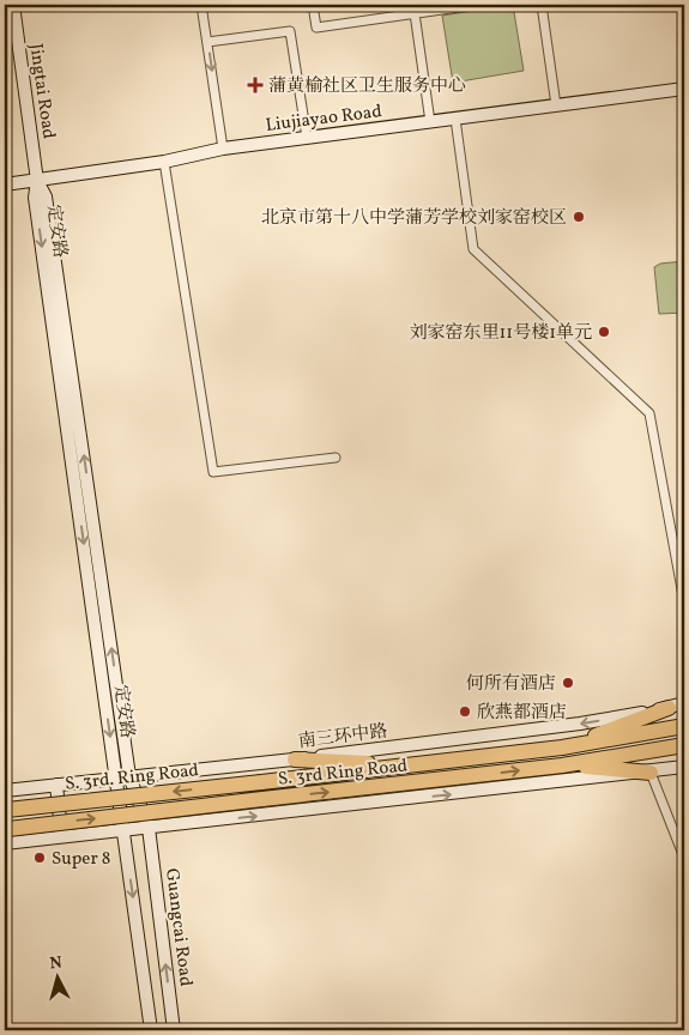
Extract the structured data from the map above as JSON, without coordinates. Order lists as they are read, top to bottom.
{
  "streets": {
    "highway": ["S. 3rd Ring Road", "S. 3rd. Ring Road"],
    "street": [
      "Jingtai Road",
      "Liujiayao Road",
      "定安路",
      "南三环中路",
      "Guangcai Road"
    ]
  },
  "crossings": [
    ["Jingtai Road", "Liujiayao Road"],
    ["Jingtai Road", "定安路"],
    ["Liujiayao Road", "定安路"],
    ["定安路", "南三环中路"],
    ["定安路", "Guangcai Road"],
    ["S. 3rd Ring Road", "S. 3rd. Ring Road"]
  ],
  "one_way": ["S. 3rd. Ring Road"],
  "places": {
    "health": ["蒲黄榆社区卫生服务中心"],
    "other": [
      "北京市第十八中学蒲芳学校刘家窑校区",
      "刘家窑东里11号楼1单元",
      "何所有酒店",
      "欣燕都酒店",
      "Super 8"
    ]
  },
  "north": "top"
}
